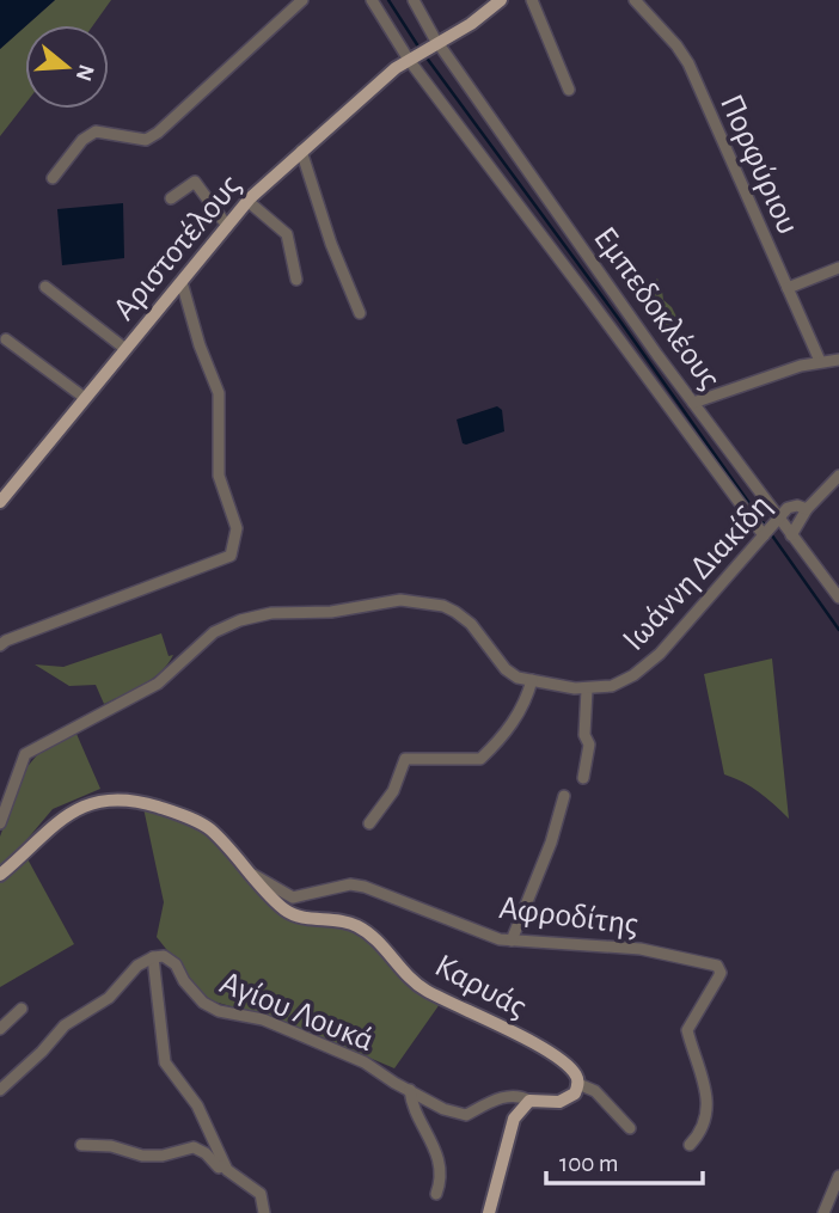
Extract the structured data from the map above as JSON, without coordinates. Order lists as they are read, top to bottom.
{
  "streets": {
    "main road": ["Αριστοτέλους", "Καρυάς"],
    "street": [
      "Πορφύριου",
      "Εμπεδοκλέους",
      "Ιωάννη Διακίδη",
      "Αφροδίτης",
      "Αγίου Λουκά"
    ]
  },
  "crossings": [
    ["Αριστοτέλους", "Εμπεδοκλέους"],
    ["Εμπεδοκλέους", "Ιωάννη Διακίδη"],
    ["Αφροδίτης", "Καρυάς"]
  ],
  "scale_bar": "100 m",
  "north": "right"
}
